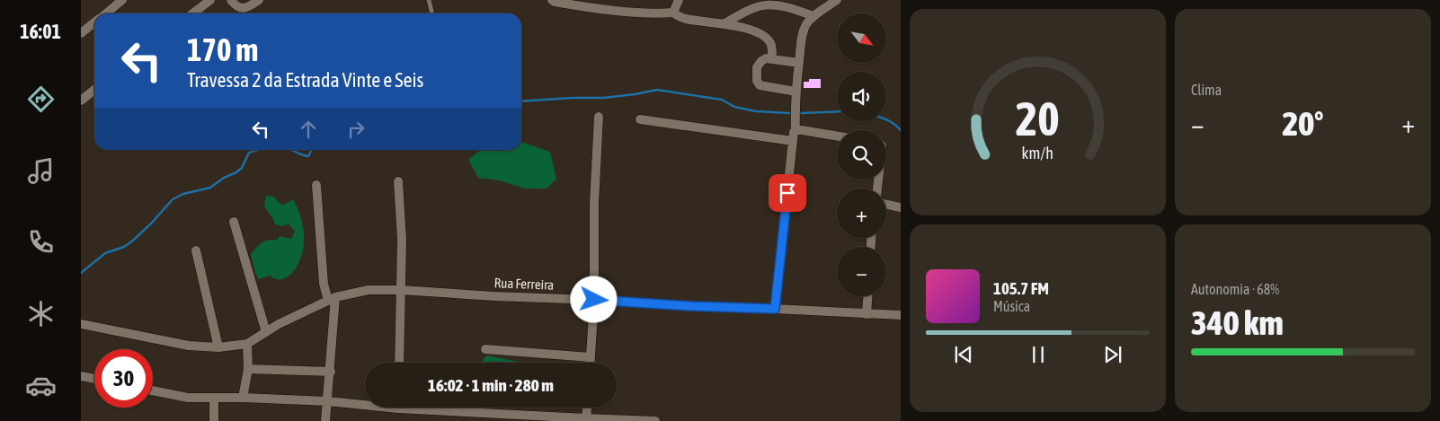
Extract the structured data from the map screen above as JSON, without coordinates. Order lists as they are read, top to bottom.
{
  "streets": {
    "street": ["Rua Ferreira"]
  },
  "north": "bottom right",
  "page": {
    "tabs": "16:01",
    "tile": [
      "Clima",
      ["Autonomia · 68%", "340 km"]
    ],
    "map_buttons": ["+", "−"],
    "turn": ["170 m", "Travessa 2 da Estrada Vinte e Seis"],
    "heat": ["−", "20°", "+"],
    "song": ["105.7 FM", "Música"],
    "limit": "30",
    "trip": "16:02 · 1 min · 280 m",
    "gauge": ["20", "km/h"]
  }
}
